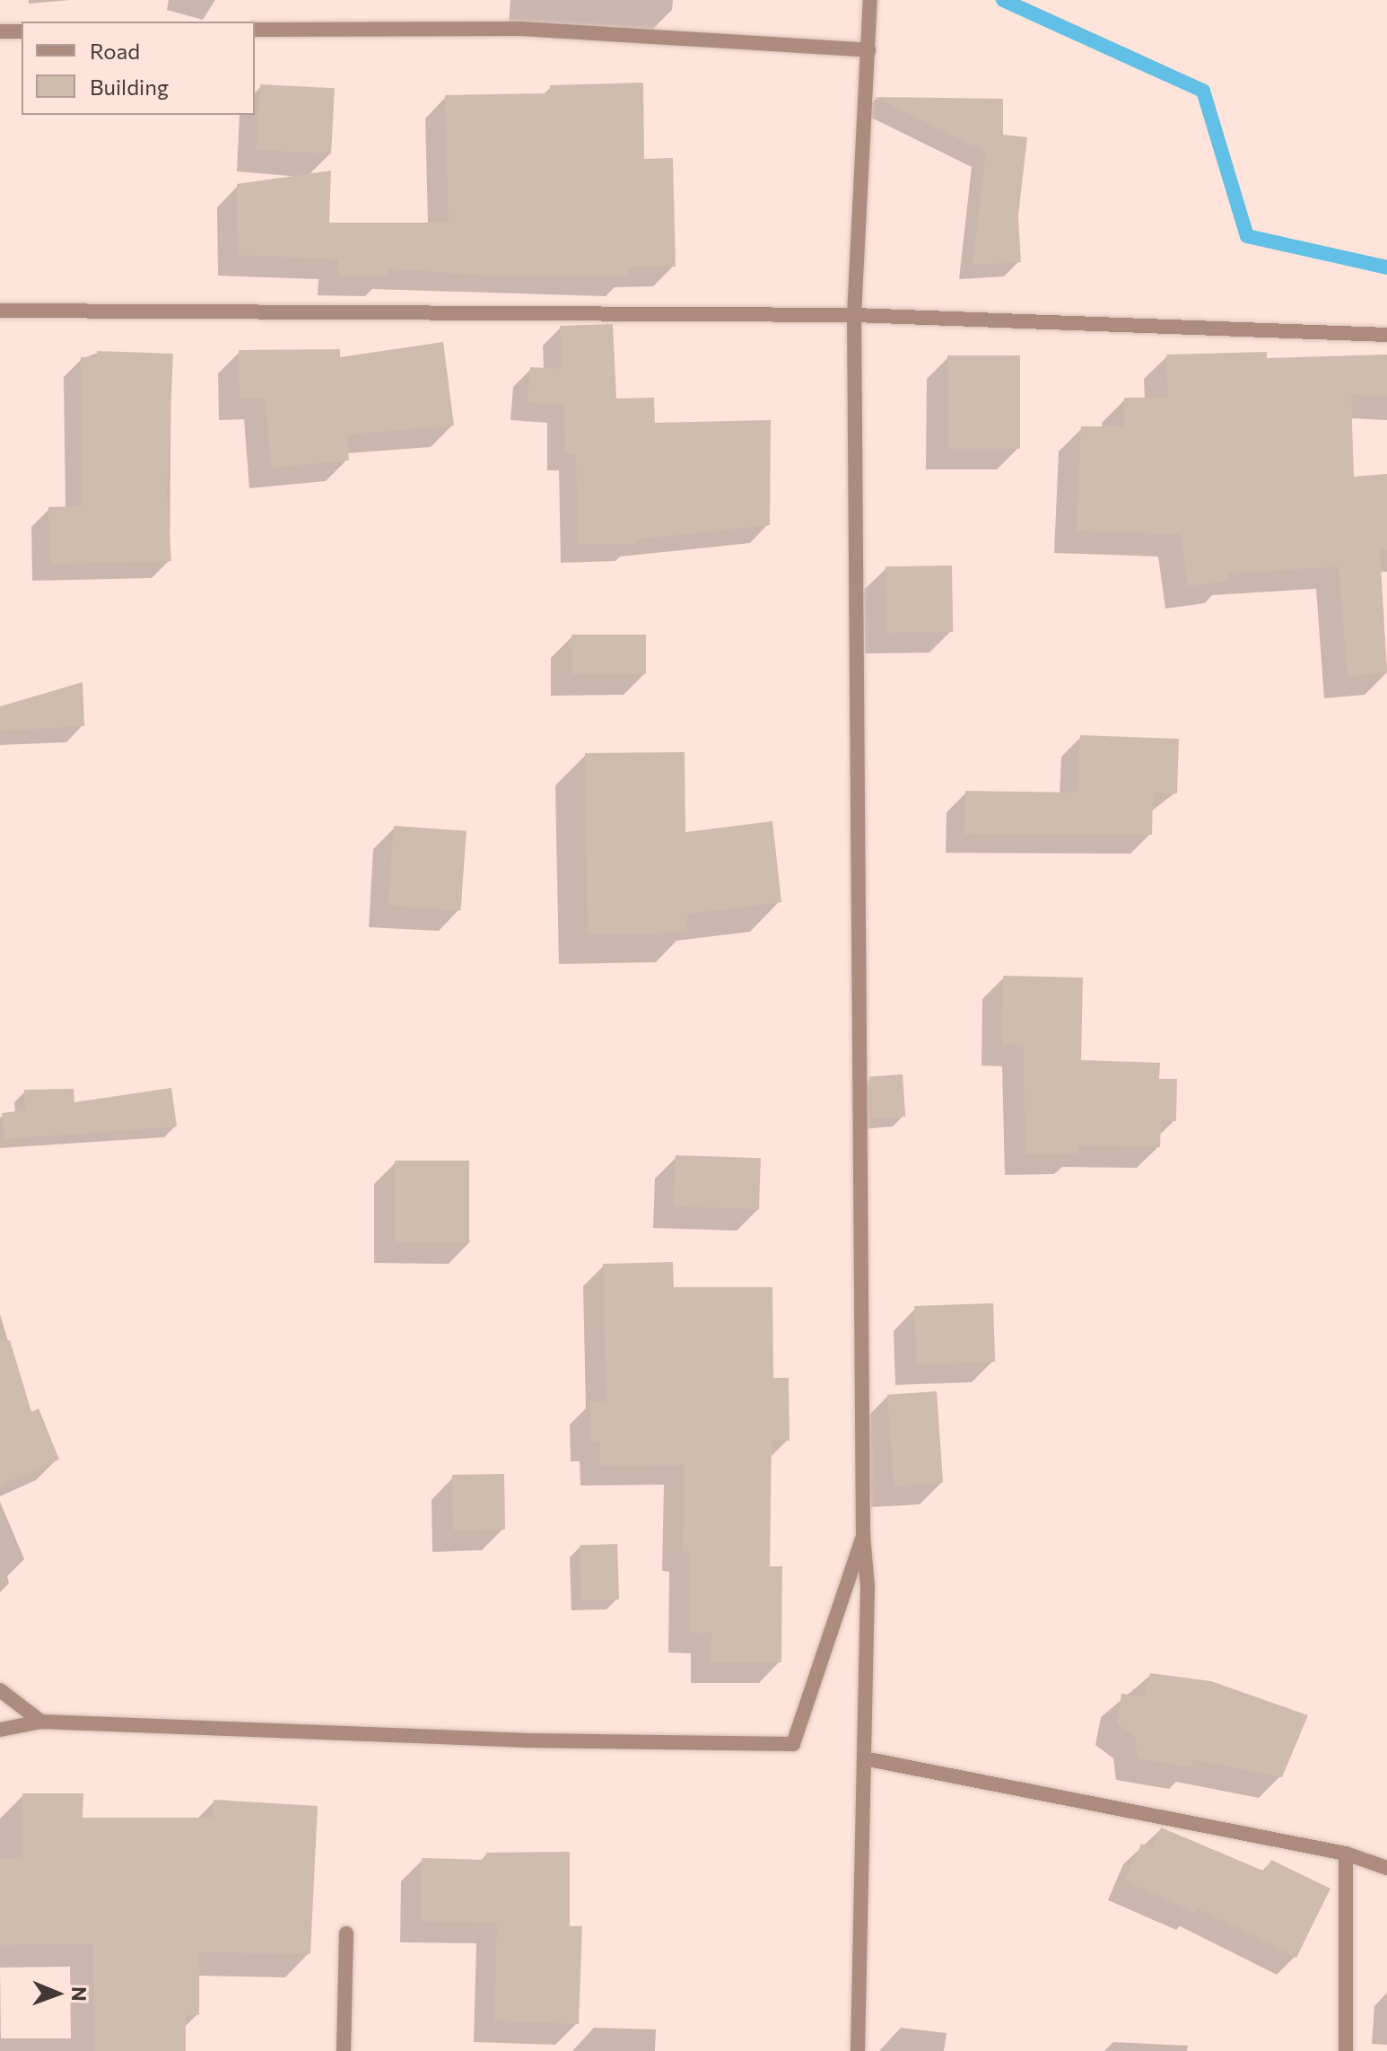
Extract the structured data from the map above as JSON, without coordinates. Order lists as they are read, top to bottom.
{
  "legend": ["Road", "Building"],
  "north": "right"
}
